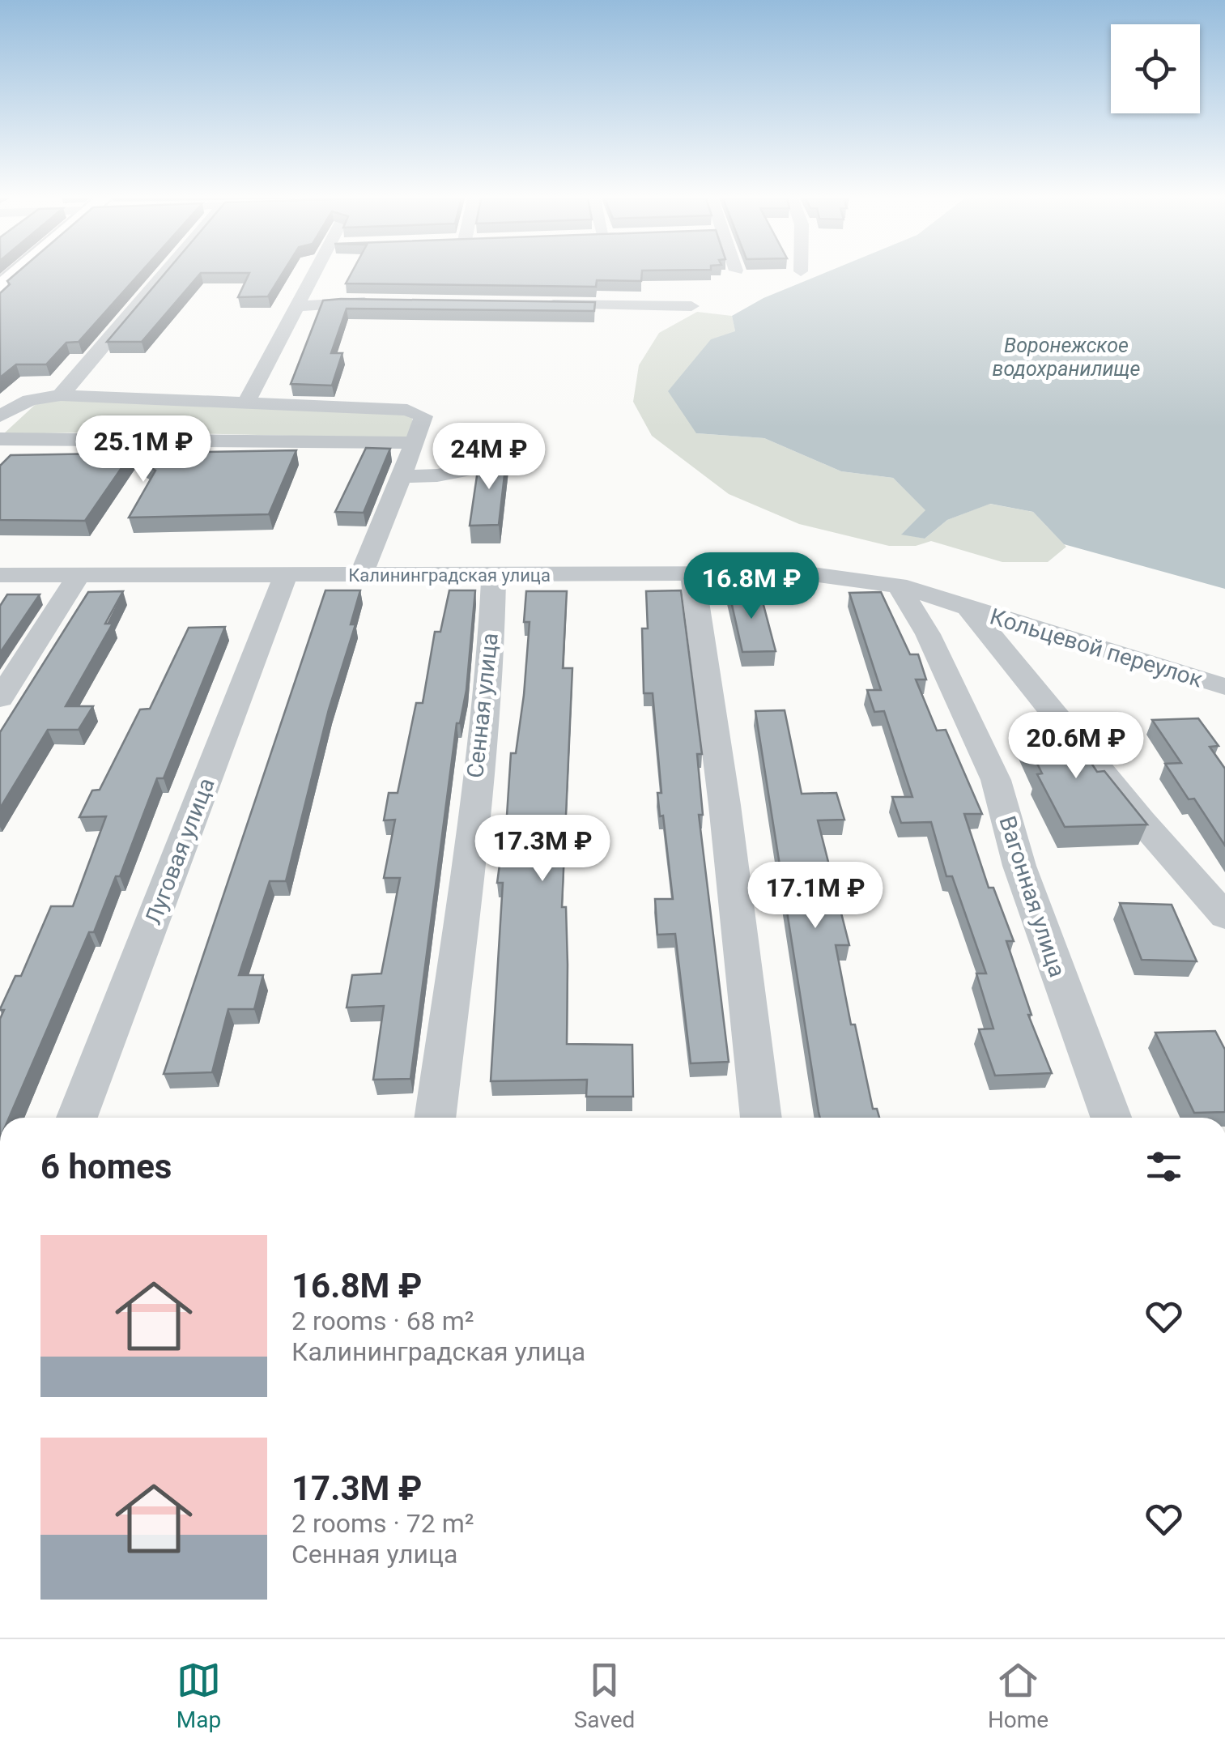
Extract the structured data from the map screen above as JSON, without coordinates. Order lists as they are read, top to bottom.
{
  "streets": {
    "street": [
      "Калининградская улица",
      "Кольцевой переулок",
      "Сенная улица",
      "Луговая улица",
      "Вагонная улица"
    ]
  },
  "crossings": [
    ["Калининградская улица", "Кольцевой переулок"],
    ["Калининградская улица", "Сенная улица"],
    ["Калининградская улица", "Луговая улица"],
    ["Калининградская улица", "Вагонная улица"],
    ["Кольцевой переулок", "Вагонная улица"]
  ],
  "water": ["Воронежское водохранилище"],
  "page": {
    "price": [
      "25.1M ₽",
      "24M ₽",
      "16.8M ₽",
      "20.6M ₽",
      "17.3M ₽",
      "17.1M ₽"
    ],
    "heading": "6 homes",
    "list": [
      {
        "name": "16.8M ₽",
        "note": "2 rooms · 68 m² · Калининградская улица"
      },
      {
        "name": "17.3M ₽",
        "note": "2 rooms · 72 m² · Сенная улица"
      }
    ],
    "tabs": ["Map", "Saved", "Home"]
  }
}
